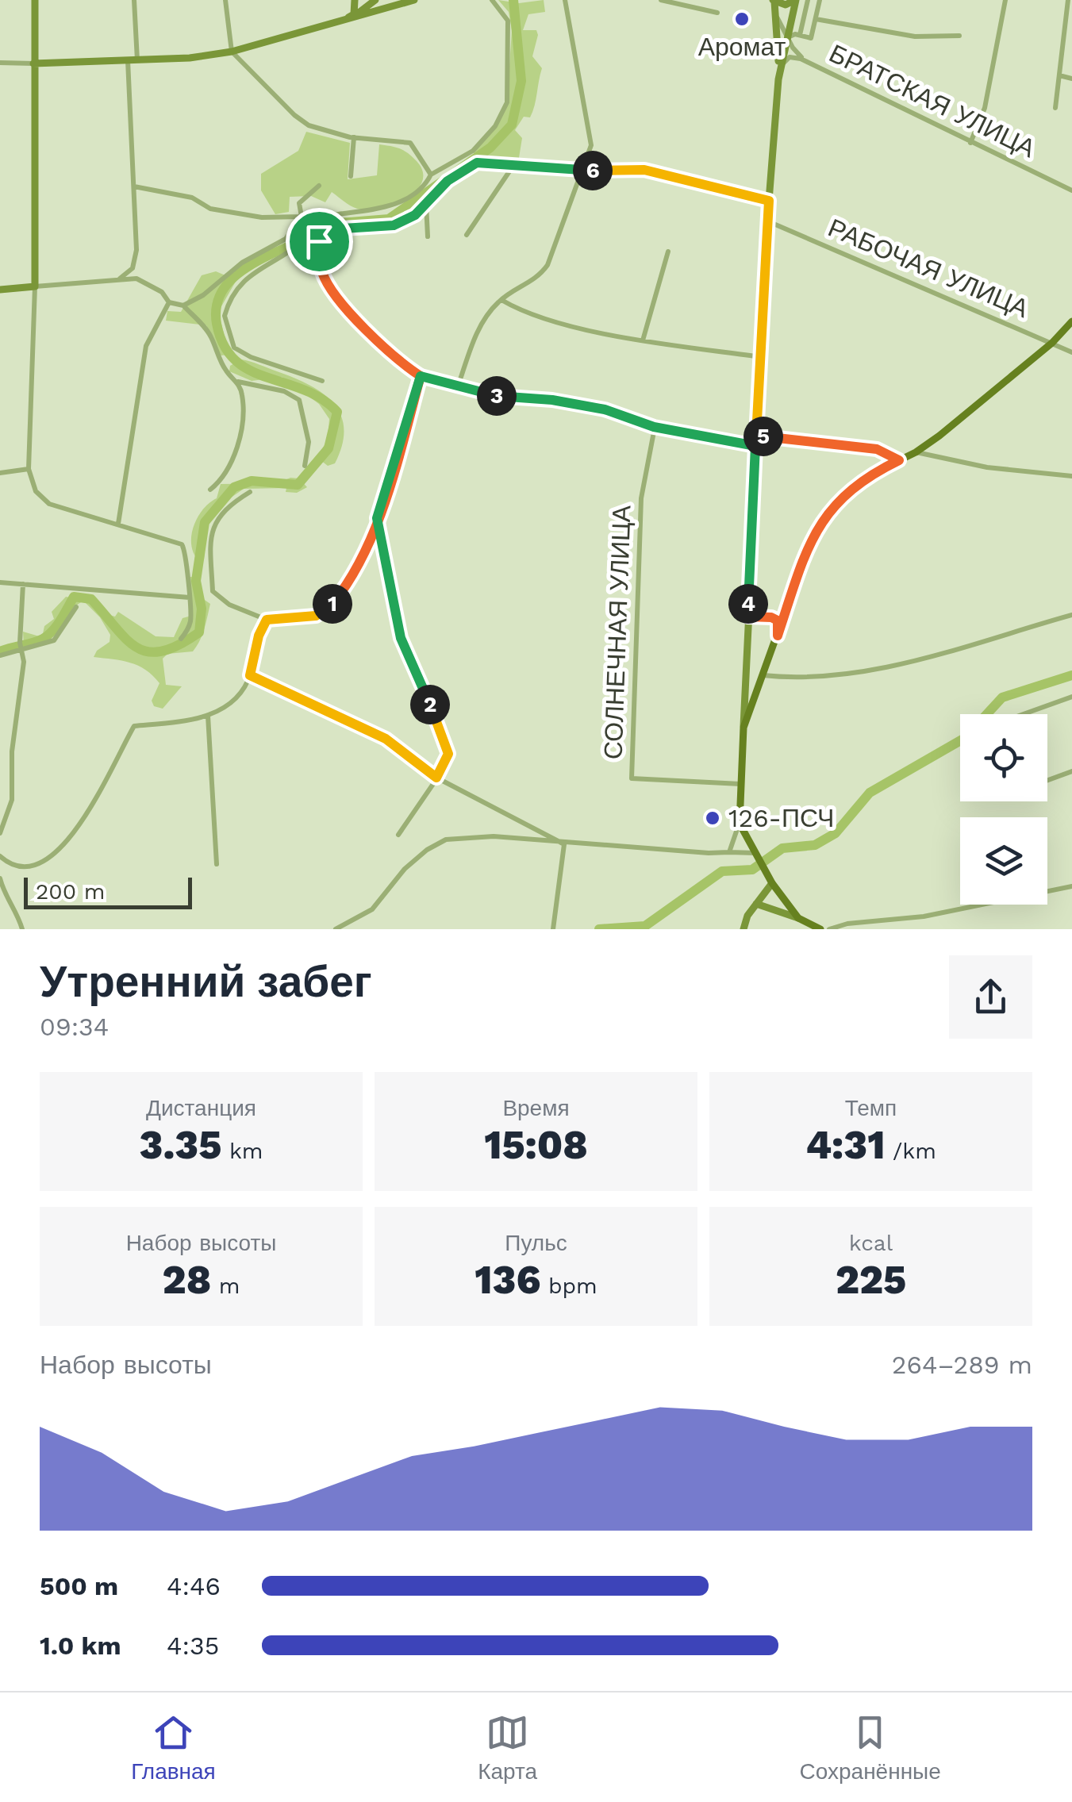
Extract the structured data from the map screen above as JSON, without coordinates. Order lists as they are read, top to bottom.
{
  "streets": {
    "street": ["БРАТСКАЯ УЛИЦА", "РАБОЧАЯ УЛИЦА", "СОЛНЕЧНАЯ УЛИЦА"]
  },
  "places": ["Аромат", "126-ПСЧ"],
  "scale_bar": "200 m",
  "page": {
    "pins": [
      "6",
      "3",
      "5",
      "1",
      "4",
      "2"
    ],
    "scale": "200 m",
    "heading": ["Утренний забег", "09:34"],
    "stats": [
      ["Дистанция", "3.35 km"],
      ["Время", "15:08"],
      ["Темп", "4:31 /km"],
      ["Набор высоты", "28 m"],
      ["Пульс", "136 bpm"],
      ["kcal", "225"]
    ],
    "chart": ["Набор высоты", "264–289 m"],
    "list": [
      {
        "name": "500 m",
        "note": "4:46"
      },
      {
        "name": "1.0 km",
        "note": "4:35"
      }
    ],
    "tabs": ["Главная", "Карта", "Сохранённые"]
  }
}
